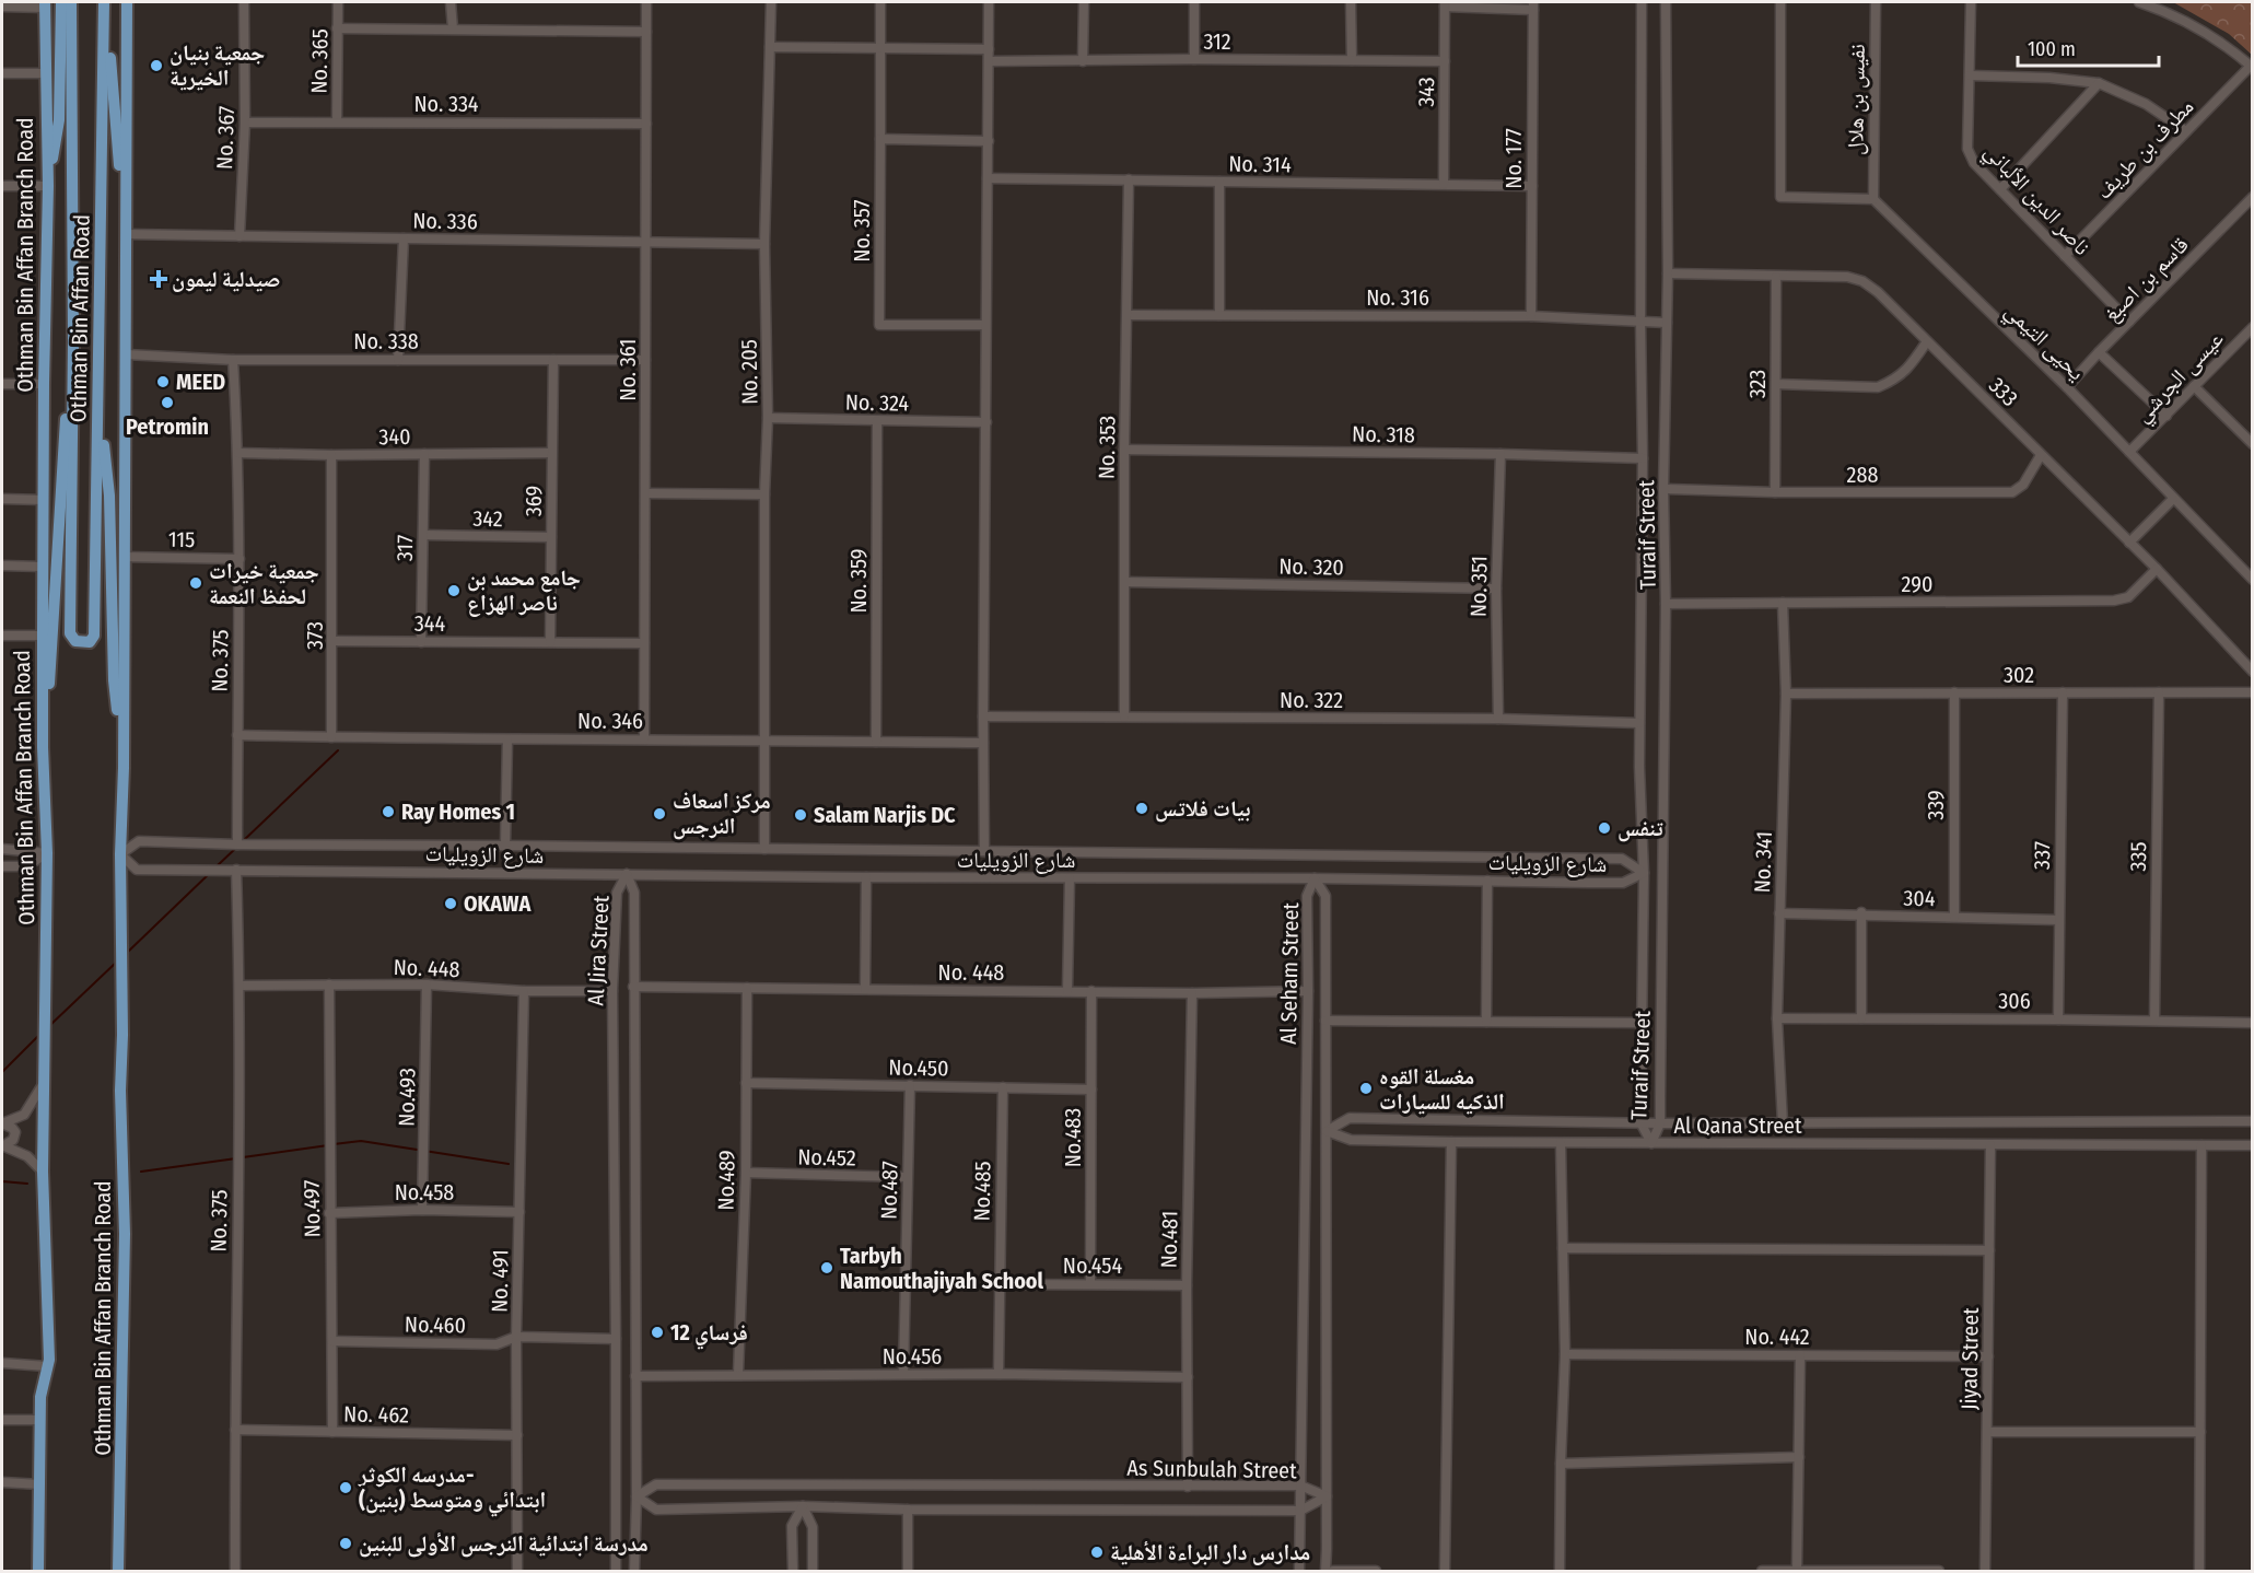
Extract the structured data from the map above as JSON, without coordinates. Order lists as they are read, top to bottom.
{
  "streets": {
    "main road": ["Othman Bin Affan Branch Road", "Othman Bin Affan Road"],
    "street": [
      "312",
      "No. 365",
      "343",
      "نفيس بن هلال",
      "No. 334",
      "No. 367",
      "مطرف بن طريف",
      "No. 177",
      "No. 314",
      "ناصر الدين الألباني",
      "No. 336",
      "No. 357",
      "قاسم بن اصبغ",
      "No. 316",
      "No. 338",
      "يحيى التيمي",
      "No. 361",
      "No. 205",
      "عيسى الجرشي",
      "323",
      "333",
      "No. 324",
      "No. 318",
      "340",
      "No. 353",
      "288",
      "369",
      "342",
      "Turaif Street",
      "115",
      "317",
      "No. 320",
      "No. 359",
      "290",
      "No. 351",
      "344",
      "373",
      "No. 375",
      "302",
      "No. 322",
      "No. 346",
      "339",
      "شارع الزويليات",
      "337",
      "335",
      "No. 341",
      "304",
      "Al Jira Street",
      "No. 448",
      "Al Seham Street",
      "306",
      "No.450",
      "No.493",
      "Al Qana Street",
      "No.483",
      "No.452",
      "No.489",
      "No.487",
      "No.485",
      "No.458",
      "No.497",
      "No.481",
      "No.454",
      "No. 491",
      "No.460",
      "No. 442",
      "No.456",
      "Jiyad Street",
      "No. 462",
      "As Sunbulah Street"
    ]
  },
  "crossings": [
    ["312", "343"],
    ["No. 365", "No. 334"],
    ["343", "No. 314"],
    ["نفيس بن هلال", "يحيى التيمي"],
    ["No. 334", "No. 367"],
    ["No. 334", "No. 361"],
    ["No. 367", "No. 336"],
    ["مطرف بن طريف", "ناصر الدين الألباني"],
    ["No. 177", "No. 314"],
    ["No. 177", "No. 316"],
    ["No. 314", "No. 353"],
    ["ناصر الدين الألباني", "قاسم بن اصبغ"],
    ["No. 336", "Othman Bin Affan Branch Road"],
    ["No. 336", "No. 361"],
    ["No. 336", "No. 205"],
    ["Othman Bin Affan Branch Road", "No. 338"],
    ["Othman Bin Affan Branch Road", "115"],
    ["Othman Bin Affan Branch Road", "شارع الزويليات"],
    ["قاسم بن اصبغ", "يحيى التيمي"],
    ["No. 316", "No. 353"],
    ["No. 316", "Turaif Street"],
    ["No. 338", "No. 361"],
    ["No. 338", "369"],
    ["No. 338", "No. 375"],
    ["يحيى التيمي", "عيسى الجرشي"],
    ["No. 361", "344"],
    ["No. 361", "No. 346"],
    ["No. 205", "No. 324"],
    ["No. 205", "No. 346"],
    ["No. 205", "شارع الزويليات"],
    ["323", "333"],
    ["323", "288"],
    ["333", "288"],
    ["333", "Turaif Street"],
    ["333", "290"],
    ["No. 324", "No. 359"],
    ["No. 318", "No. 353"],
    ["No. 318", "Turaif Street"],
    ["No. 318", "No. 351"],
    ["340", "369"],
    ["340", "317"],
    ["340", "373"],
    ["340", "No. 375"],
    ["No. 353", "No. 320"],
    ["No. 353", "No. 322"],
    ["288", "Turaif Street"],
    ["369", "342"],
    ["369", "344"],
    ["342", "317"],
    ["Turaif Street", "290"],
    ["Turaif Street", "No. 322"],
    ["Turaif Street", "شارع الزويليات"],
    ["Turaif Street", "Al Qana Street"],
    ["115", "No. 375"],
    ["317", "344"],
    ["No. 320", "No. 351"],
    ["No. 359", "No. 346"],
    ["290", "No. 341"],
    ["No. 351", "No. 322"],
    ["344", "373"],
    ["373", "No. 346"],
    ["No. 375", "No. 346"],
    ["No. 375", "شارع الزويليات"],
    ["No. 375", "No. 448"],
    ["No. 375", "No. 462"],
    ["302", "339"],
    ["302", "337"],
    ["302", "335"],
    ["302", "No. 341"],
    ["339", "304"],
    ["شارع الزويليات", "Al Jira Street"],
    ["شارع الزويليات", "Al Seham Street"],
    ["337", "304"],
    ["337", "306"],
    ["335", "306"],
    ["No. 341", "304"],
    ["No. 341", "306"],
    ["No. 341", "Al Qana Street"],
    ["Al Jira Street", "No. 448"],
    ["Al Jira Street", "No.460"],
    ["Al Jira Street", "No.456"],
    ["Al Jira Street", "As Sunbulah Street"],
    ["No. 448", "Al Seham Street"],
    ["No. 448", "No.493"],
    ["No. 448", "No.483"],
    ["No. 448", "No.489"],
    ["No. 448", "No.497"],
    ["No. 448", "No.481"],
    ["No. 448", "No. 491"],
    ["Al Seham Street", "Al Qana Street"],
    ["Al Seham Street", "As Sunbulah Street"],
    ["No.450", "No.483"],
    ["No.450", "No.489"],
    ["No.450", "No.487"],
    ["No.450", "No.485"],
    ["No.493", "No.458"],
    ["Al Qana Street", "Jiyad Street"],
    ["No.483", "No.454"],
    ["No.452", "No.489"],
    ["No.452", "No.487"],
    ["No.489", "No.456"],
    ["No.487", "No.456"],
    ["No.485", "No.454"],
    ["No.485", "No.456"],
    ["No.458", "No.497"],
    ["No.458", "No. 491"],
    ["No.497", "No.460"],
    ["No.497", "No. 462"],
    ["No.481", "No.454"],
    ["No.481", "No.456"],
    ["No.481", "As Sunbulah Street"],
    ["No. 491", "No.460"],
    ["No. 491", "No. 462"],
    ["No. 442", "Jiyad Street"]
  ],
  "places": {
    "other": [
      "جمعية بنيان الخيرية",
      "MEED",
      "Petromin",
      "جمعية خيرات لحفظ النعمة",
      "جامع محمد بن ناصر الهزاع",
      "بيات فلاتس",
      "Ray Homes 1",
      "مركز اسعاف النرجس",
      "Salam Narjis DC",
      "تنفس",
      "OKAWA",
      "مغسلة القوه الذكيه للسيارات",
      "Tarbyh Namouthajiyah School",
      "فرساي 12",
      "مدرسه الكوثر- ابتدائي ومتوسط (بنين)",
      "مدرسة ابتدائية النرجس الأولى للبنين",
      "مدارس دار البراءة الأهلية"
    ],
    "health": ["صيدلية ليمون"]
  },
  "scale_bar": "100 m"
}
